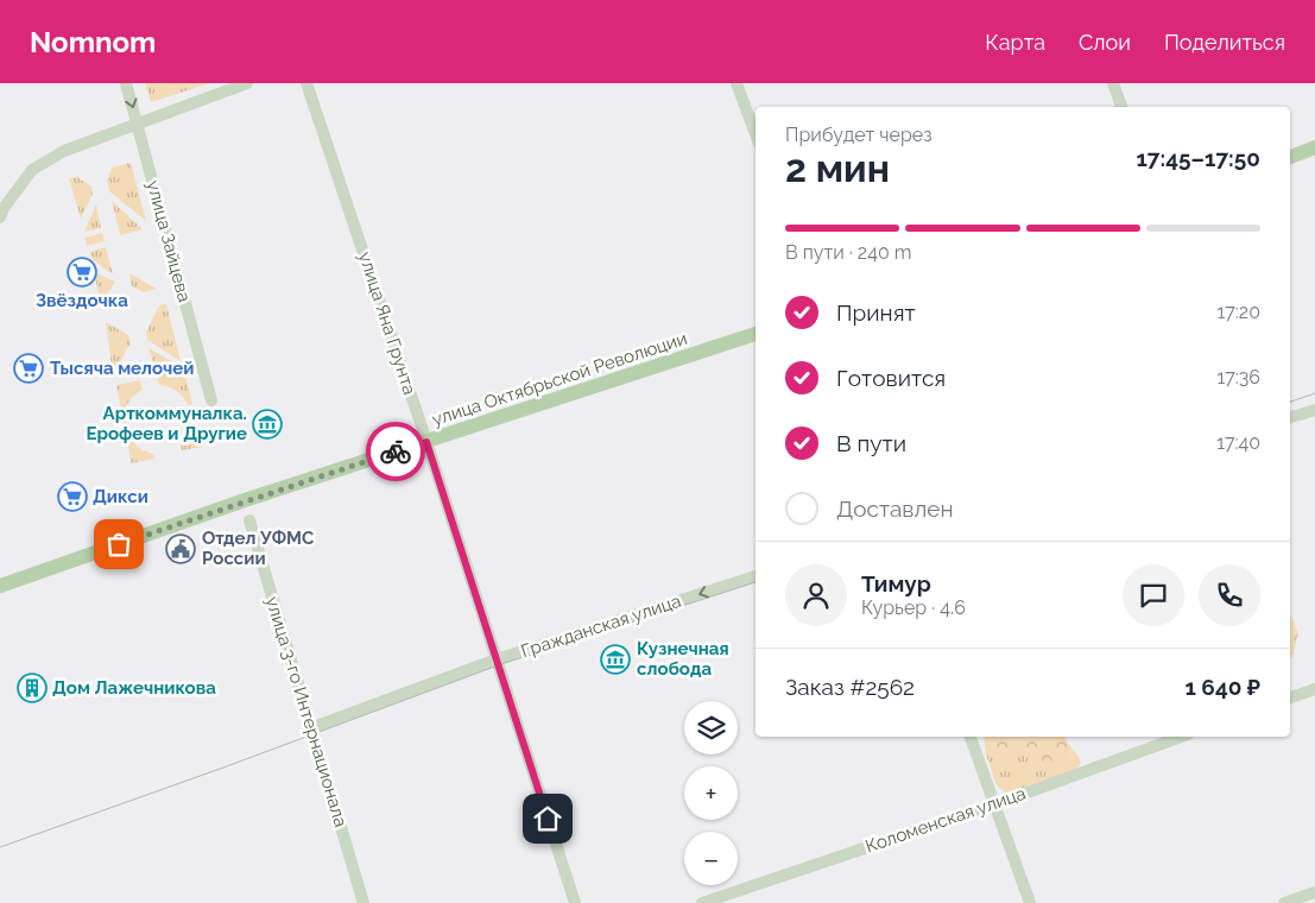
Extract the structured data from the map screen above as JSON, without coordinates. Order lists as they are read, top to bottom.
{
  "streets": {
    "main road": ["улица Октябрьской Революции"],
    "street": [
      "улица Зайцева",
      "улица Яна Грунта",
      "Гражданская улица",
      "улица 3-го Интернационала",
      "Коломенская улица"
    ]
  },
  "crossings": [
    ["улица Яна Грунта", "улица Октябрьской Революции"],
    ["улица Яна Грунта", "Гражданская улица"],
    ["Гражданская улица", "улица 3-го Интернационала"]
  ],
  "one_way": ["Гражданская улица"],
  "places": {
    "supermarket": ["Звёздочка", "Тысяча мелочей", "Дикси"],
    "museum": ["Арткоммуналка. Ерофеев и Другие", "Кузнечная слобода"],
    "public building": ["Отдел УФМС России"],
    "building": ["Дом Лажечникова"]
  },
  "page": {
    "header": "Nomnom",
    "nav": ["Карта", "Слои", "Поделиться"],
    "heading": ["2 мин", "Прибудет через", "17:45–17:50"],
    "panel": [
      "Тимур",
      "Курьер · 4.6",
      "Заказ #2562",
      "1 640 ₽"
    ],
    "bar": "В пути · 240 m",
    "list": [
      ["Принят", "17:20"],
      ["Готовится", "17:36"],
      ["В пути", "17:40"],
      "Доставлен"
    ],
    "map_buttons": ["+", "−"]
  }
}
